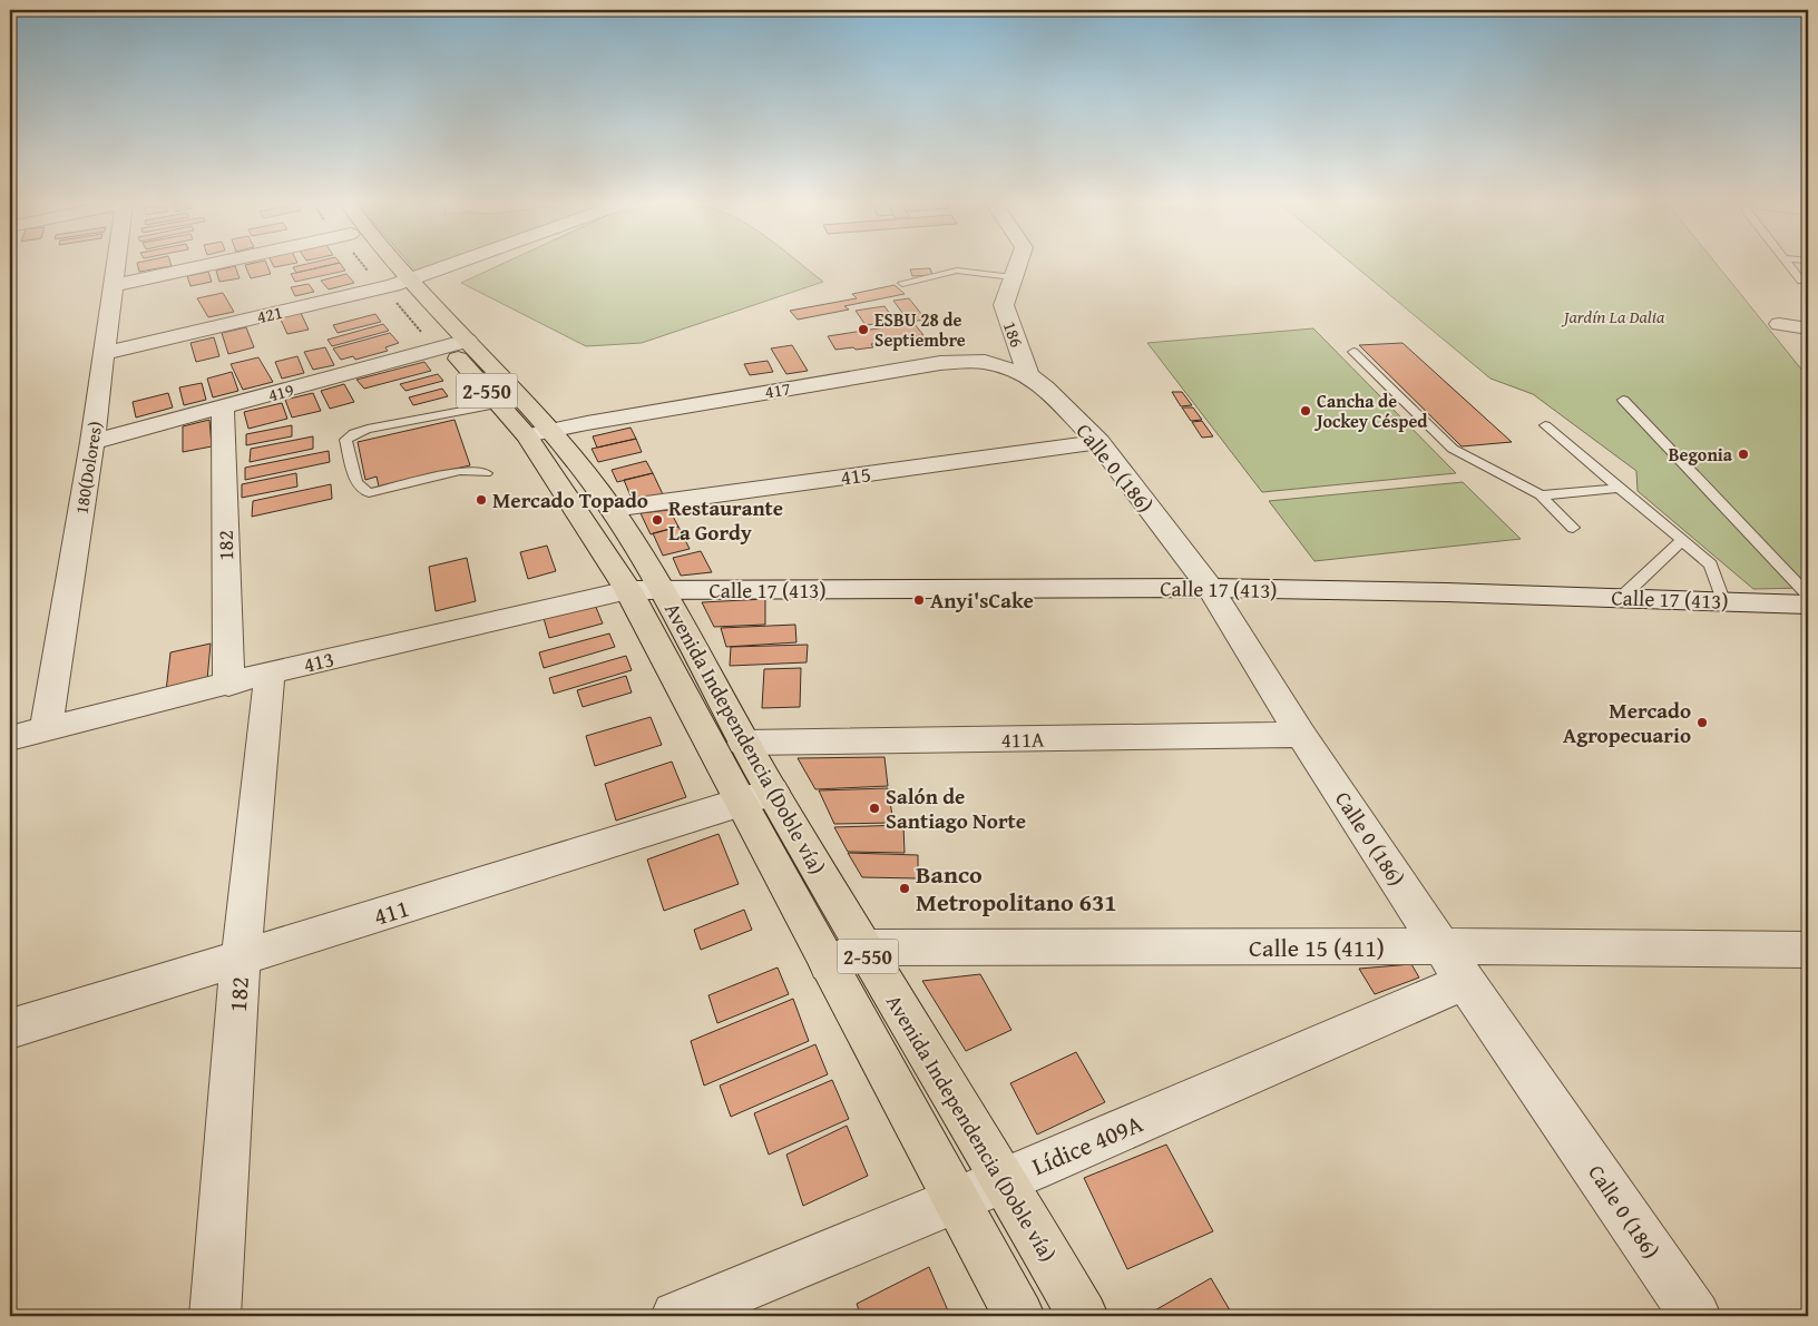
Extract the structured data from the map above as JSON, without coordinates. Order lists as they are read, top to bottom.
{
  "streets": {
    "main road": ["2-550", "Avenida Independencia (Doble vía)"],
    "street": [
      "421",
      "186",
      "417",
      "419",
      "180(Dolores)",
      "Calle 0 (186)",
      "415",
      "182",
      "Calle 17 (413)",
      "413",
      "411A",
      "411",
      "Calle 15 (411)",
      "Lídice 409A"
    ]
  },
  "crossings": [
    ["421", "180(Dolores)"],
    ["421", "Avenida Independencia (Doble vía)"],
    ["186", "417"],
    ["186", "Calle 0 (186)"],
    ["417", "Calle 0 (186)"],
    ["417", "Avenida Independencia (Doble vía)"],
    ["419", "180(Dolores)"],
    ["419", "182"],
    ["419", "Avenida Independencia (Doble vía)"],
    ["180(Dolores)", "413"],
    ["Calle 0 (186)", "415"],
    ["Calle 0 (186)", "Calle 17 (413)"],
    ["Calle 0 (186)", "411A"],
    ["Calle 0 (186)", "Calle 15 (411)"],
    ["Calle 0 (186)", "Lídice 409A"],
    ["415", "Avenida Independencia (Doble vía)"],
    ["182", "413"],
    ["182", "411"],
    ["Calle 17 (413)", "413"],
    ["Calle 17 (413)", "Avenida Independencia (Doble vía)"],
    ["413", "Avenida Independencia (Doble vía)"],
    ["Avenida Independencia (Doble vía)", "411A"],
    ["Avenida Independencia (Doble vía)", "411"],
    ["Avenida Independencia (Doble vía)", "Calle 15 (411)"],
    ["Avenida Independencia (Doble vía)", "Lídice 409A"]
  ],
  "parks": ["Jardín La Dalia"],
  "places": [
    "ESBU 28 de Septiembre",
    "Cancha de Jockey Césped",
    "Begonia",
    "Mercado Topado",
    "Restaurante La Gordy",
    "Anyi'sCake",
    "Mercado Agropecuario",
    "Salón de Santiago Norte",
    "Banco Metropolitano 631"
  ]
}
